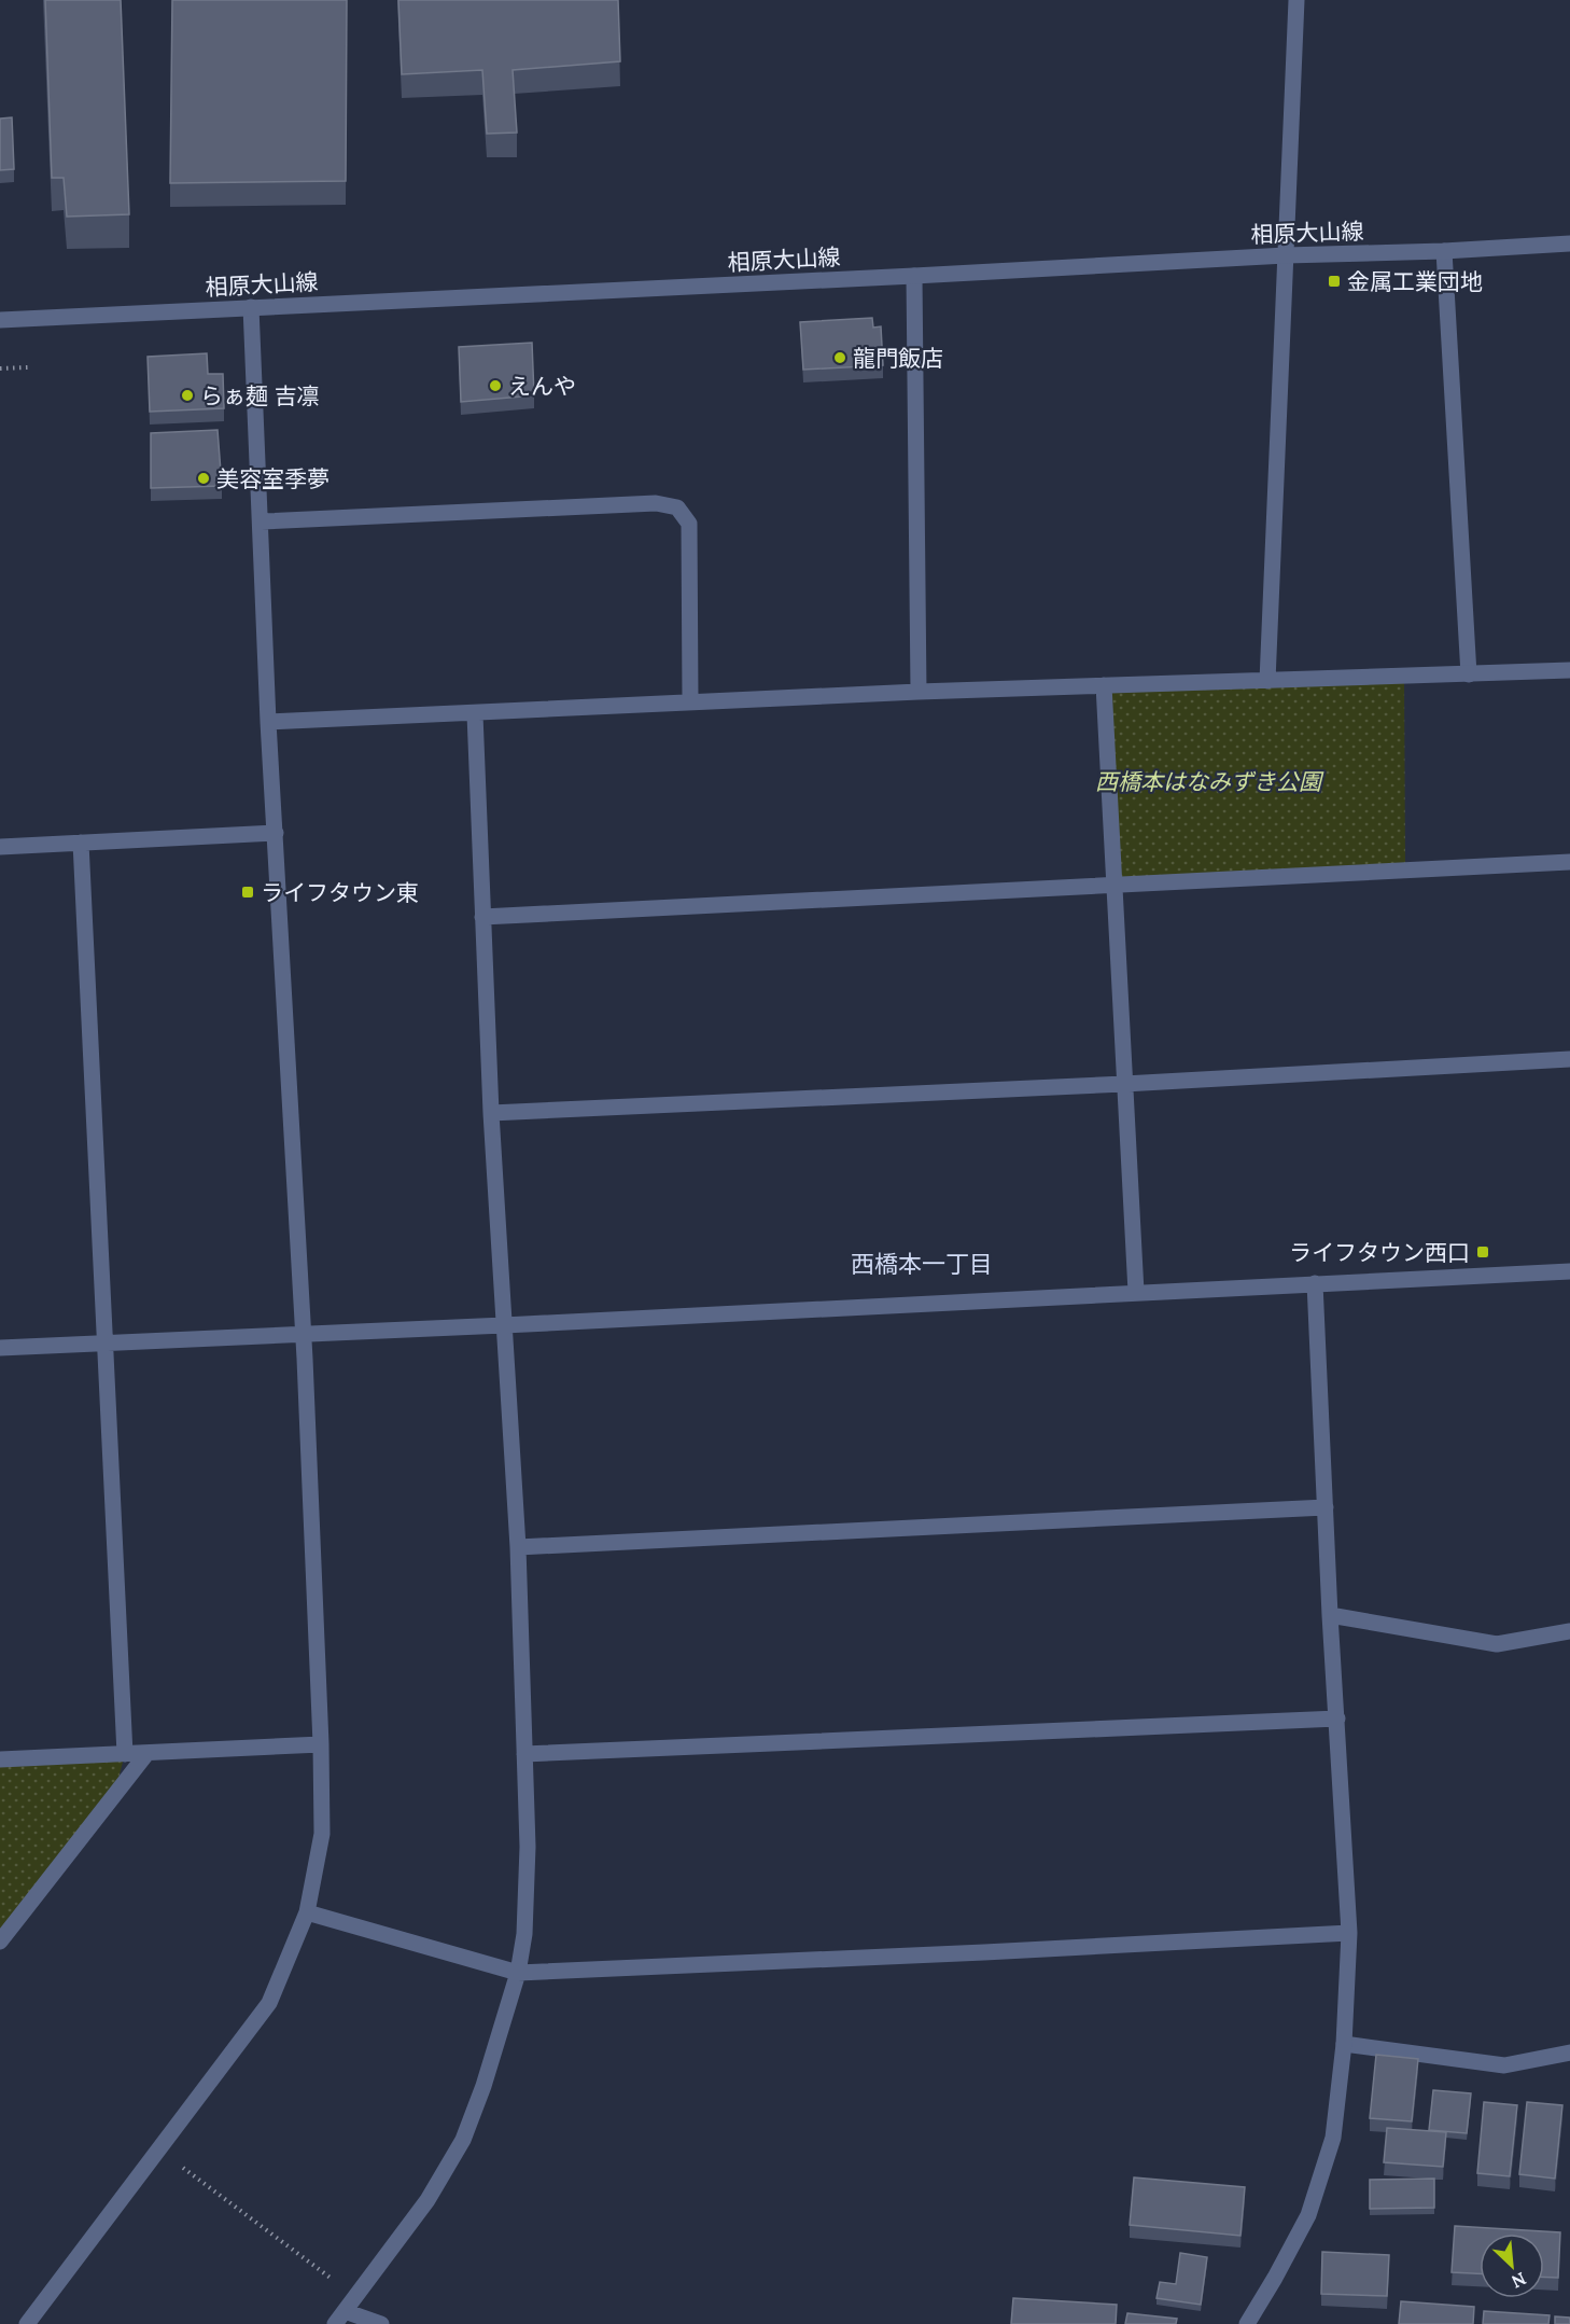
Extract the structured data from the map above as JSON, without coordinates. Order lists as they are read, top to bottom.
{
  "streets": {
    "street": ["相原大山線"]
  },
  "districts": ["西橋本一丁目"],
  "parks": ["西橋本はなみずき公園"],
  "places": {
    "transit": ["金属工業団地", "ライフタウン東", "ライフタウン西口"],
    "other": [
      "龍門飯店",
      "えんや",
      "らぁ麺 吉凛",
      "美容室季夢"
    ]
  },
  "north": "bottom right"
}
